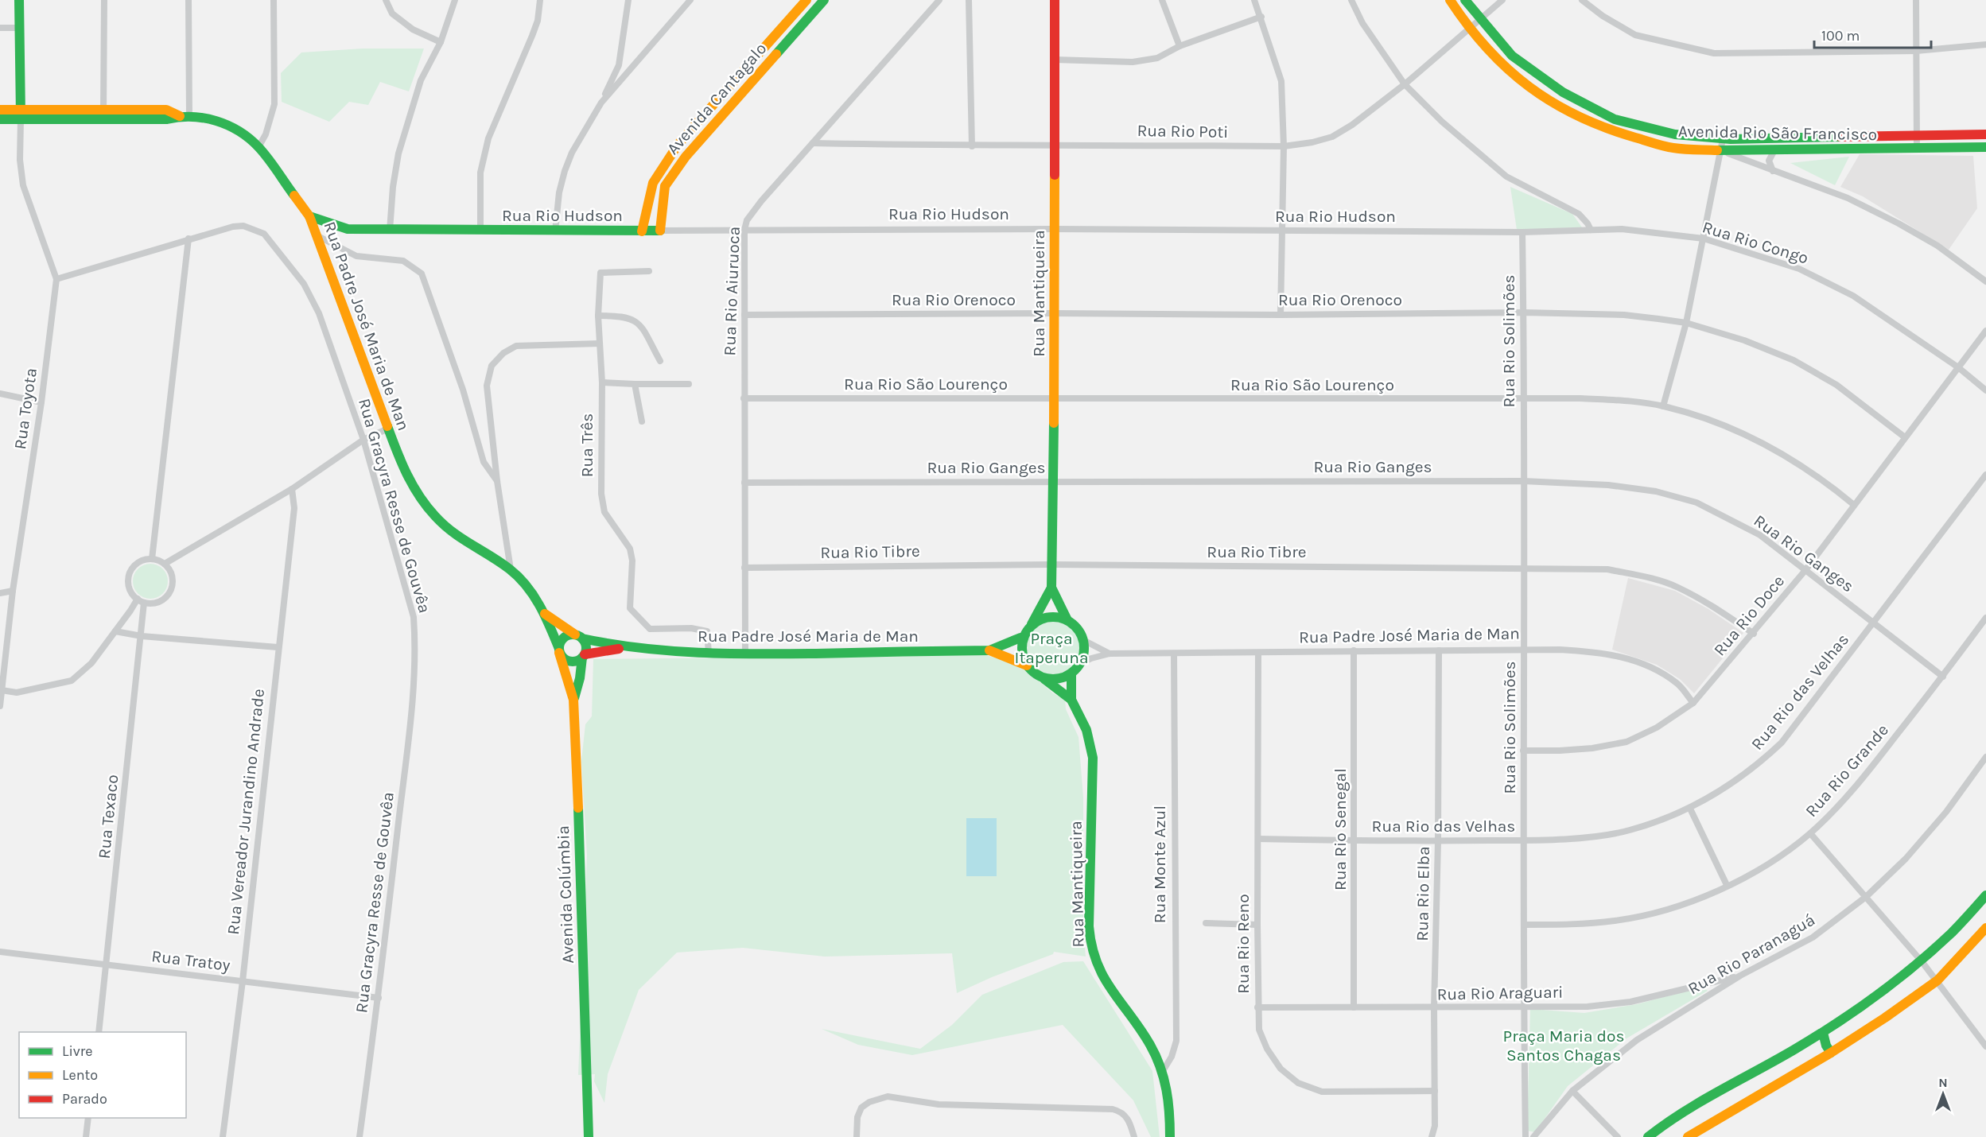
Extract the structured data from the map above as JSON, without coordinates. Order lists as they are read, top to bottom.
{
  "streets": {
    "street": [
      "Avenida Cantagalo",
      "Rua Rio Poti",
      "Avenida Rio São Francisco",
      "Rua Rio Hudson",
      "Rua Rio Congo",
      "Rua Rio Aiuruoca",
      "Rua Mantiqueira",
      "Rua Rio Orenoco",
      "Rua Padre José Maria de Man",
      "Rua Rio Solimões",
      "Rua Rio São Lourenço",
      "Rua Toyota",
      "Rua Três",
      "Rua Rio Ganges",
      "Rua Gracyra Resse de Gouvêa",
      "Rua Rio Tibre",
      "Rua Rio Doce",
      "Rua Rio das Velhas",
      "Rua Rio Grande",
      "Rua Vereador Jurandino Andrade",
      "Rua Texaco",
      "Rua Rio Senegal",
      "Rua Monte Azul",
      "Rua Rio Elba",
      "Avenida Colúmbia",
      "Rua Rio Reno",
      "Rua Rio Paranaguá",
      "Rua Tratoy",
      "Rua Rio Araguari"
    ]
  },
  "crossings": [
    ["Avenida Cantagalo", "Rua Rio Hudson"],
    ["Rua Rio Poti", "Avenida Rio São Francisco"],
    ["Rua Rio Poti", "Rua Rio Aiuruoca"],
    ["Rua Rio Poti", "Rua Mantiqueira"],
    ["Rua Rio Hudson", "Rua Rio Congo"],
    ["Rua Rio Hudson", "Rua Rio Aiuruoca"],
    ["Rua Rio Hudson", "Rua Mantiqueira"],
    ["Rua Rio Hudson", "Rua Padre José Maria de Man"],
    ["Rua Rio Hudson", "Rua Rio Solimões"],
    ["Rua Rio Congo", "Rua Rio Doce"],
    ["Rua Rio Aiuruoca", "Rua Rio Orenoco"],
    ["Rua Rio Aiuruoca", "Rua Padre José Maria de Man"],
    ["Rua Rio Aiuruoca", "Rua Rio São Lourenço"],
    ["Rua Rio Aiuruoca", "Rua Rio Ganges"],
    ["Rua Rio Aiuruoca", "Rua Rio Tibre"],
    ["Rua Mantiqueira", "Rua Rio Orenoco"],
    ["Rua Mantiqueira", "Rua Padre José Maria de Man"],
    ["Rua Mantiqueira", "Rua Rio São Lourenço"],
    ["Rua Mantiqueira", "Rua Rio Ganges"],
    ["Rua Mantiqueira", "Rua Rio Tibre"],
    ["Rua Mantiqueira", "Rua Monte Azul"],
    ["Rua Rio Orenoco", "Rua Rio Solimões"],
    ["Rua Rio Orenoco", "Rua Rio Doce"],
    ["Rua Padre José Maria de Man", "Rua Rio Solimões"],
    ["Rua Padre José Maria de Man", "Rua Toyota"],
    ["Rua Padre José Maria de Man", "Rua Três"],
    ["Rua Padre José Maria de Man", "Rua Rio Doce"],
    ["Rua Padre José Maria de Man", "Rua Rio Senegal"],
    ["Rua Padre José Maria de Man", "Rua Monte Azul"],
    ["Rua Padre José Maria de Man", "Rua Rio Elba"],
    ["Rua Padre José Maria de Man", "Avenida Colúmbia"],
    ["Rua Padre José Maria de Man", "Rua Rio Reno"],
    ["Rua Rio Solimões", "Rua Rio São Lourenço"],
    ["Rua Rio Solimões", "Rua Rio Ganges"],
    ["Rua Rio Solimões", "Rua Rio Tibre"],
    ["Rua Rio Solimões", "Rua Rio Doce"],
    ["Rua Rio Solimões", "Rua Rio das Velhas"],
    ["Rua Rio Solimões", "Rua Rio Grande"],
    ["Rua Rio Solimões", "Rua Rio Araguari"],
    ["Rua Rio São Lourenço", "Rua Rio Doce"],
    ["Rua Toyota", "Rua Gracyra Resse de Gouvêa"],
    ["Rua Rio Ganges", "Rua Rio Doce"],
    ["Rua Rio Ganges", "Rua Rio das Velhas"],
    ["Rua Rio Ganges", "Rua Rio Grande"],
    ["Rua Gracyra Resse de Gouvêa", "Rua Tratoy"],
    ["Rua Rio Tibre", "Rua Rio Doce"],
    ["Rua Rio das Velhas", "Rua Rio Senegal"],
    ["Rua Rio das Velhas", "Rua Rio Elba"],
    ["Rua Rio das Velhas", "Rua Rio Reno"],
    ["Rua Vereador Jurandino Andrade", "Rua Tratoy"],
    ["Rua Texaco", "Rua Tratoy"],
    ["Rua Rio Senegal", "Rua Rio Araguari"],
    ["Rua Rio Elba", "Rua Rio Reno"],
    ["Rua Rio Elba", "Rua Rio Araguari"],
    ["Rua Rio Reno", "Rua Rio Araguari"],
    ["Rua Rio Paranaguá", "Rua Rio Araguari"]
  ],
  "parks": ["Praça Itaperuna", "Praça Maria dos Santos Chagas"],
  "legend": ["Livre", "Lento", "Parado"],
  "scale_bar": "100 m",
  "north": "top"
}
